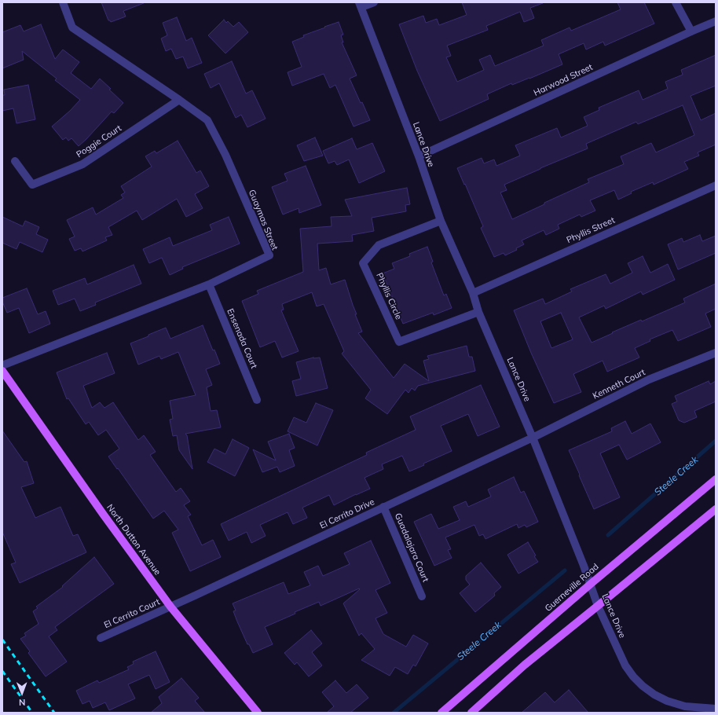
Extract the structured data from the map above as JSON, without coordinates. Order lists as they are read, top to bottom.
{
  "streets": {
    "main road": ["North Dutton Avenue", "Guerneville Road"],
    "street": [
      "Harwood Street",
      "Poggie Court",
      "Lance Drive",
      "Guaymas Street",
      "Phyllis Street",
      "Phyllis Circle",
      "Ensenada Court",
      "Kenneth Court",
      "El Cerrito Drive",
      "Guadalajara Court",
      "El Cerrito Court"
    ]
  },
  "crossings": [
    ["Harwood Street", "Lance Drive"],
    ["Poggie Court", "Guaymas Street"],
    ["Lance Drive", "Phyllis Street"],
    ["Lance Drive", "Phyllis Circle"],
    ["Lance Drive", "Kenneth Court"],
    ["Lance Drive", "El Cerrito Drive"],
    ["Lance Drive", "Guerneville Road"],
    ["Guaymas Street", "Ensenada Court"],
    ["Kenneth Court", "El Cerrito Drive"],
    ["El Cerrito Drive", "North Dutton Avenue"],
    ["El Cerrito Drive", "Guadalajara Court"],
    ["El Cerrito Drive", "El Cerrito Court"],
    ["North Dutton Avenue", "El Cerrito Court"]
  ],
  "water": ["Steele Creek"],
  "north": "bottom"
}
